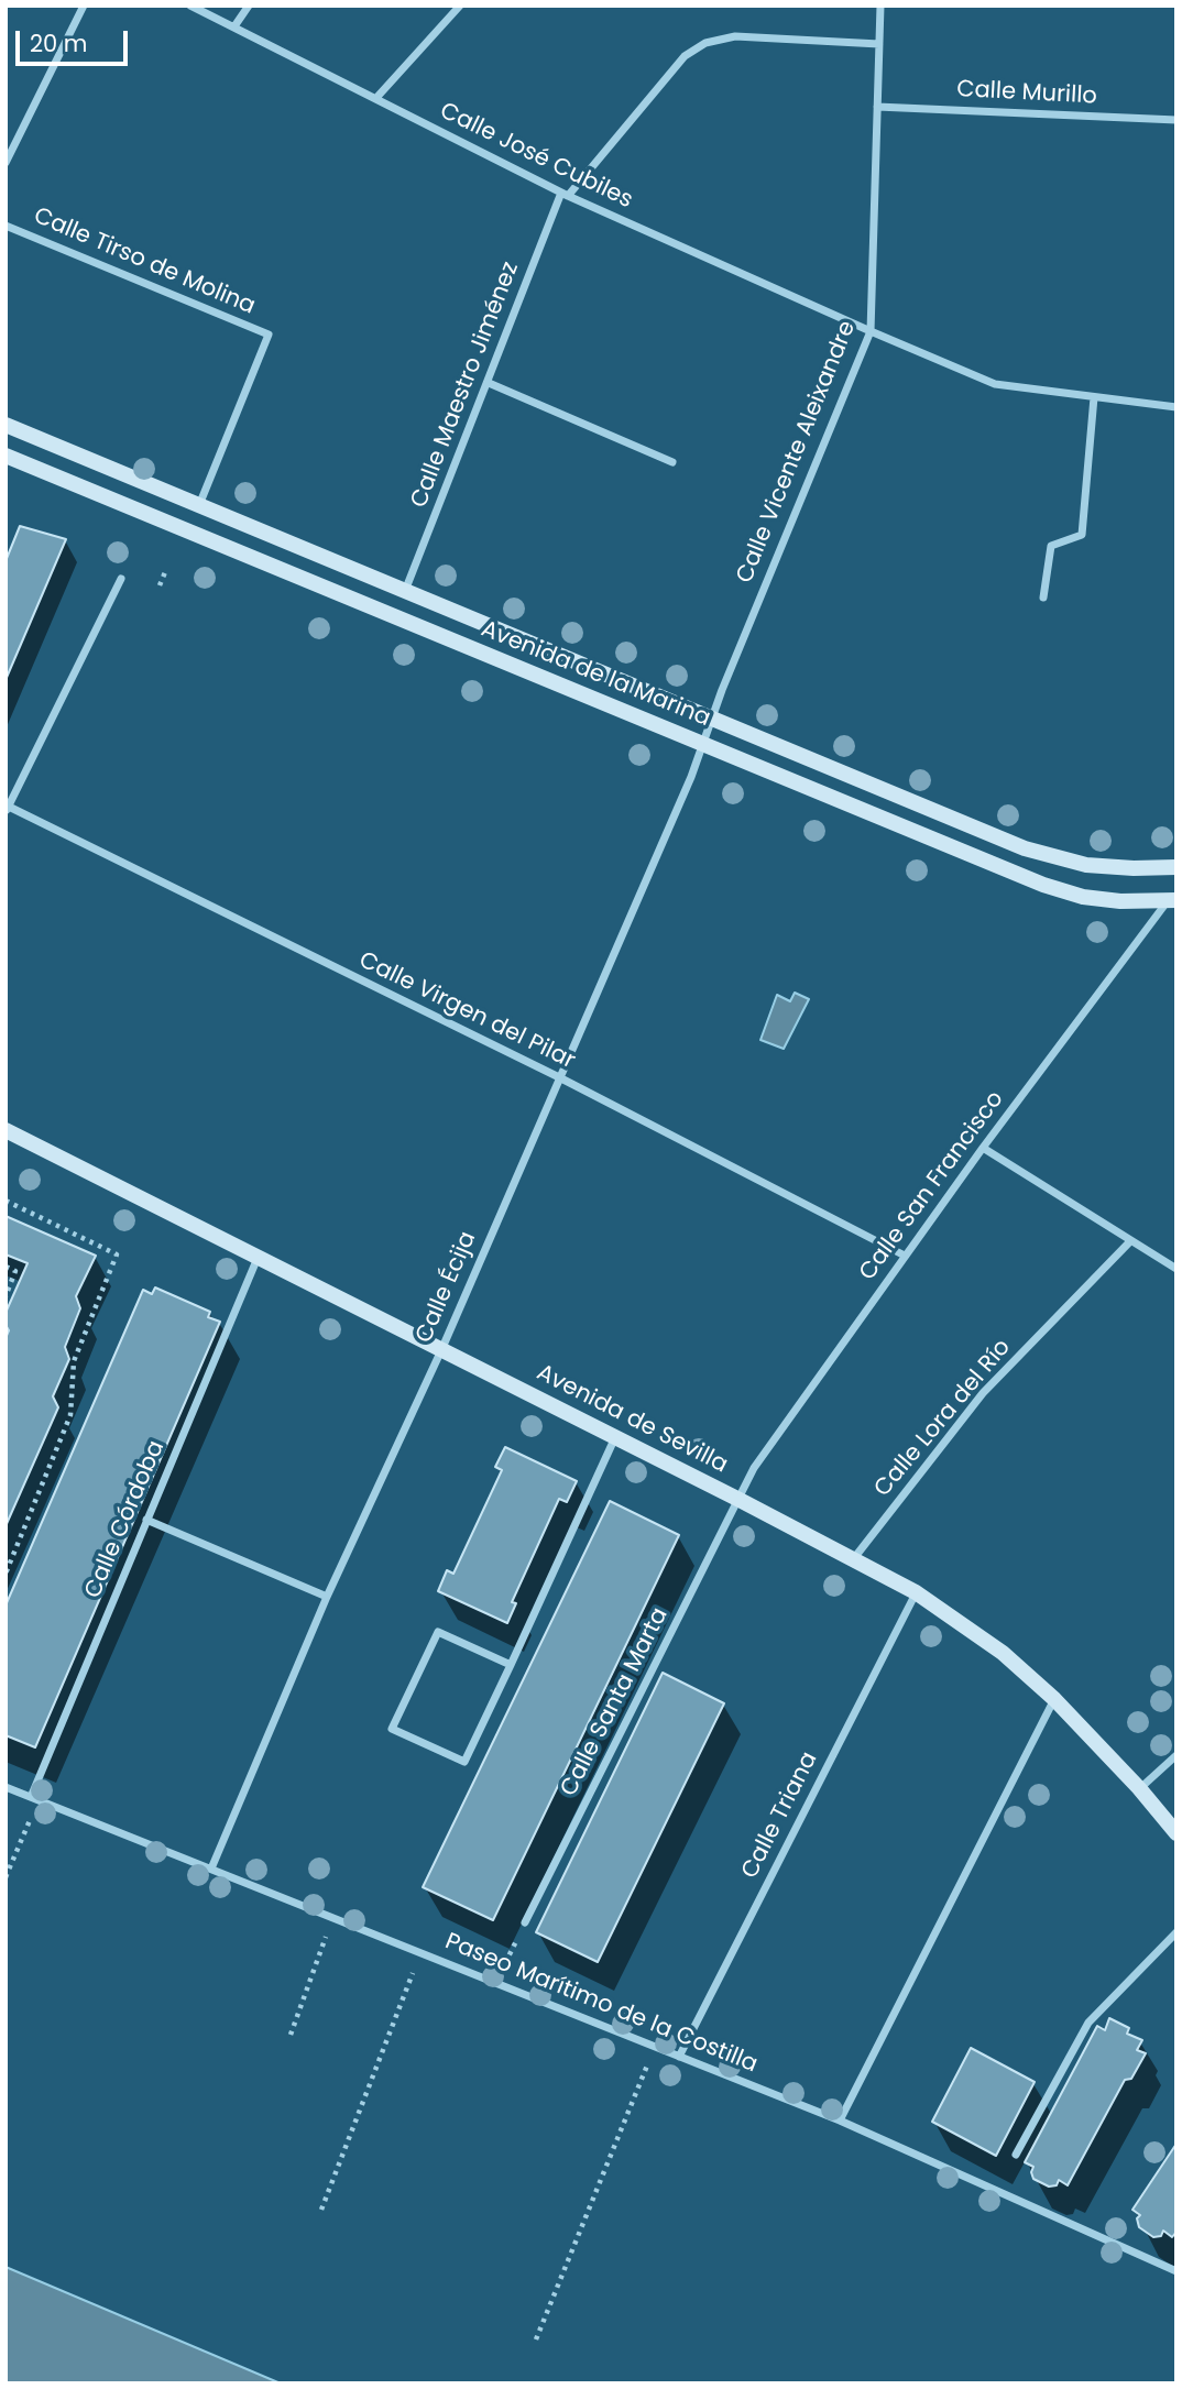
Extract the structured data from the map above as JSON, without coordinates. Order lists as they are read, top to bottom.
{
  "streets": {
    "street": [
      "Calle Murillo",
      "Calle José Cubiles",
      "Calle Tirso de Molina",
      "Calle Maestro Jiménez",
      "Calle Vicente Aleixandre",
      "Avenida de la Marina",
      "Calle Virgen del Pilar",
      "Calle San Francisco",
      "Calle Écija",
      "Calle Lora del Río",
      "Avenida de Sevilla",
      "Calle Córdoba",
      "Calle Santa Marta",
      "Calle Triana",
      "Paseo Marítimo de la Costilla"
    ]
  },
  "crossings": [
    ["Calle Murillo", "Calle Vicente Aleixandre"],
    ["Calle José Cubiles", "Calle Maestro Jiménez"],
    ["Calle José Cubiles", "Calle Vicente Aleixandre"],
    ["Calle Tirso de Molina", "Avenida de la Marina"],
    ["Calle Maestro Jiménez", "Calle Vicente Aleixandre"],
    ["Calle Maestro Jiménez", "Avenida de la Marina"],
    ["Calle Vicente Aleixandre", "Avenida de la Marina"],
    ["Calle Vicente Aleixandre", "Calle Écija"],
    ["Avenida de la Marina", "Calle San Francisco"],
    ["Avenida de la Marina", "Calle Écija"],
    ["Calle Virgen del Pilar", "Calle San Francisco"],
    ["Calle Virgen del Pilar", "Calle Écija"],
    ["Calle San Francisco", "Avenida de Sevilla"],
    ["Calle San Francisco", "Calle Santa Marta"],
    ["Calle Écija", "Avenida de Sevilla"],
    ["Calle Écija", "Paseo Marítimo de la Costilla"],
    ["Calle Lora del Río", "Avenida de Sevilla"],
    ["Avenida de Sevilla", "Calle Córdoba"],
    ["Avenida de Sevilla", "Calle Santa Marta"],
    ["Avenida de Sevilla", "Calle Triana"],
    ["Calle Córdoba", "Paseo Marítimo de la Costilla"],
    ["Calle Triana", "Paseo Marítimo de la Costilla"]
  ],
  "scale_bar": "20 m"
}
